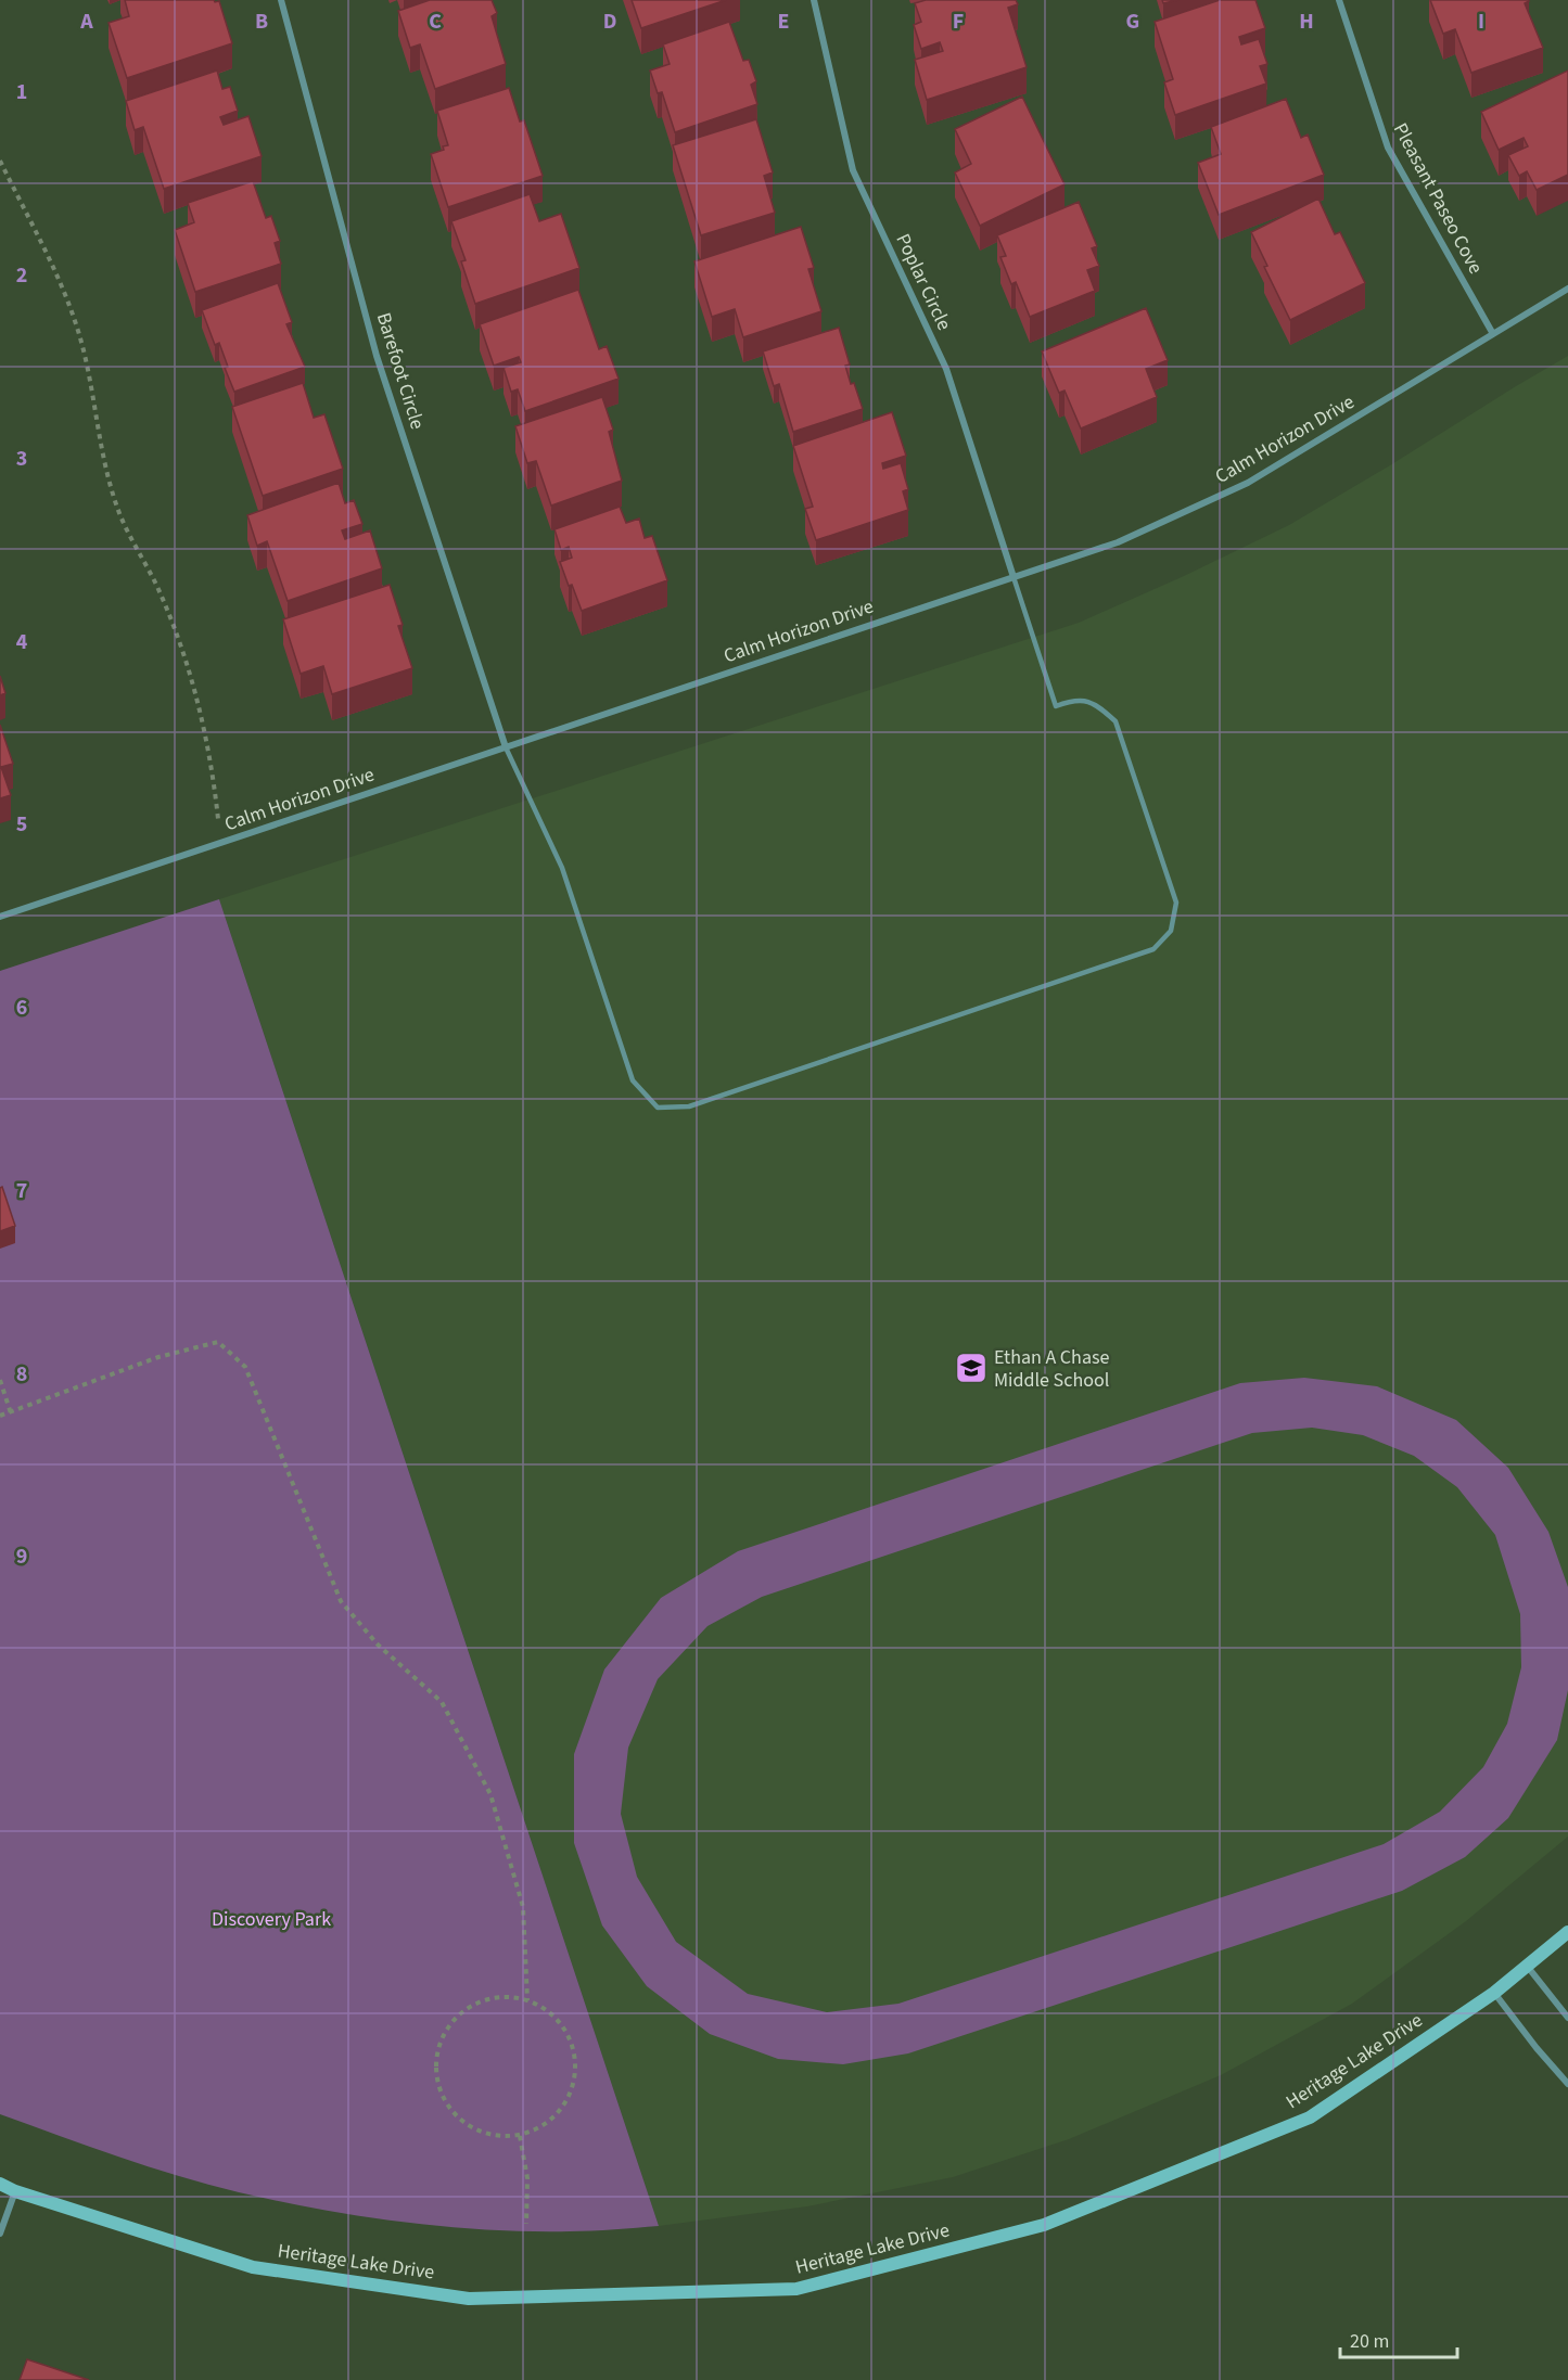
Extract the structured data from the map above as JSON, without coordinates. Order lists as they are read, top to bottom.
{
  "streets": {
    "street": [
      "Pleasant Paseo Cove",
      "Poplar Circle",
      "Barefoot Circle",
      "Calm Horizon Drive",
      "Heritage Lake Drive"
    ]
  },
  "crossings": [
    ["Pleasant Paseo Cove", "Calm Horizon Drive"],
    ["Poplar Circle", "Calm Horizon Drive"],
    ["Barefoot Circle", "Calm Horizon Drive"]
  ],
  "parks": ["Discovery Park"],
  "places": {
    "school or university": ["Ethan A Chase Middle School"]
  },
  "scale_bar": "20 m",
  "grid": {
    "columns": [
      "A",
      "B",
      "C",
      "D",
      "E",
      "F",
      "G",
      "H",
      "I"
    ],
    "rows": [
      "1",
      "2",
      "3",
      "4",
      "5",
      "6",
      "7",
      "8",
      "9"
    ]
  }
}
